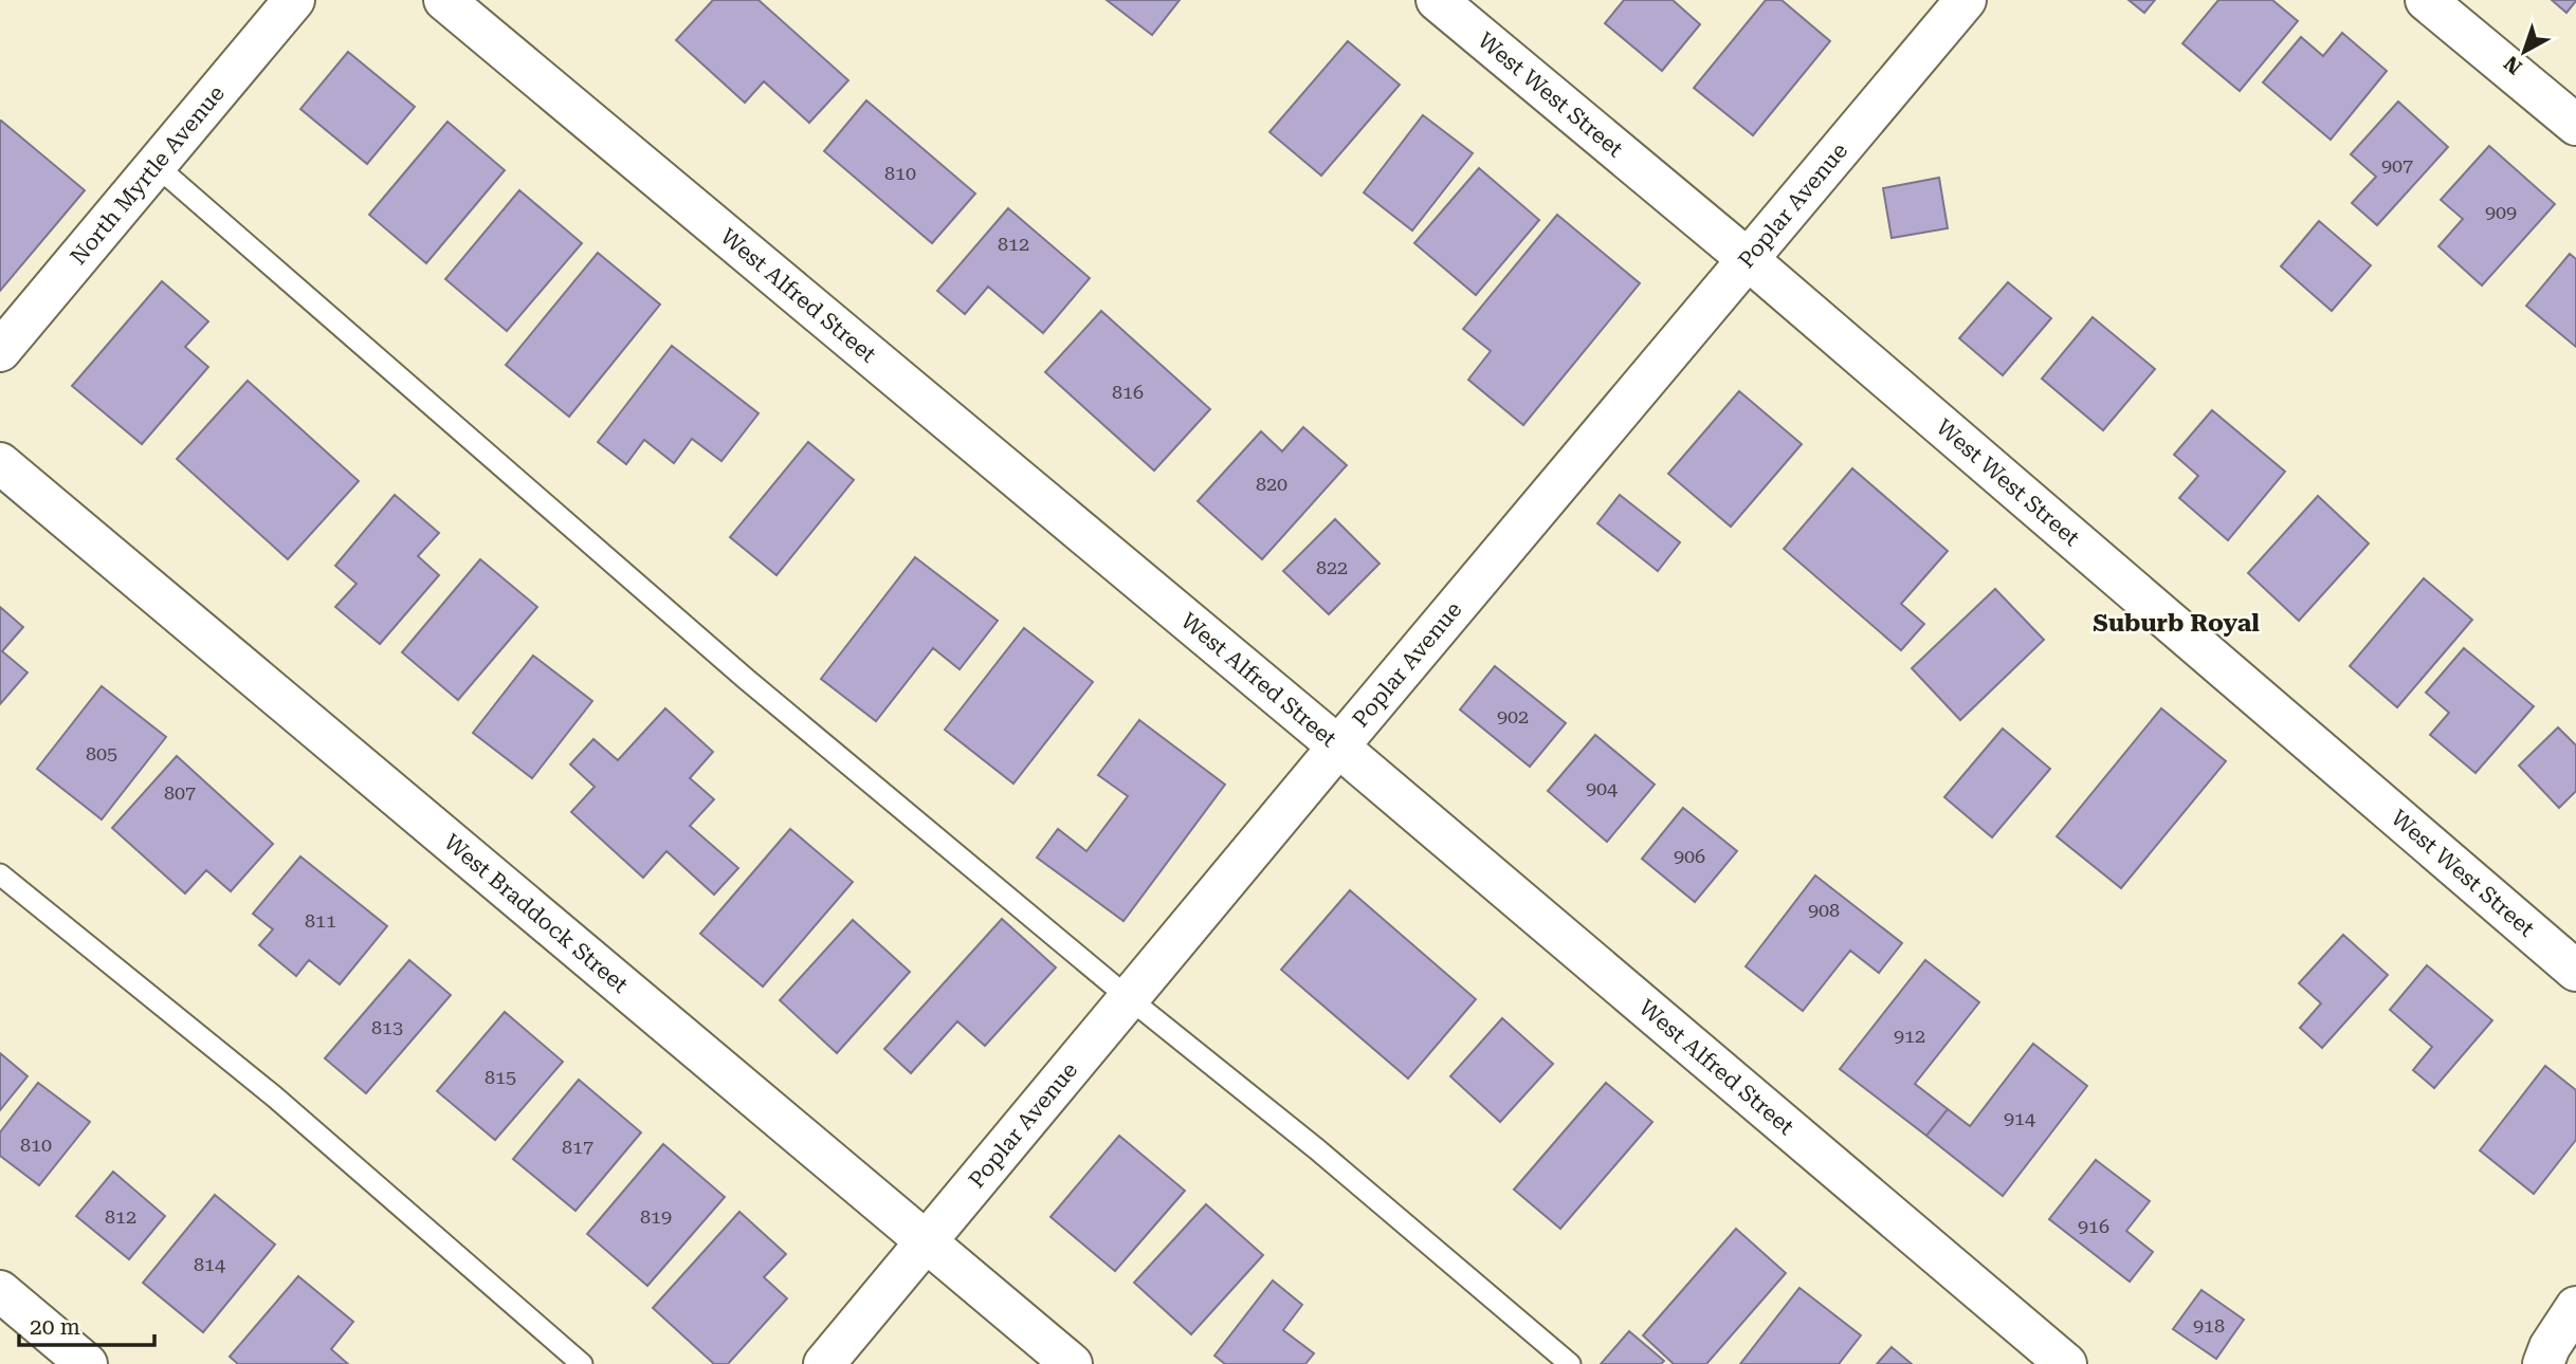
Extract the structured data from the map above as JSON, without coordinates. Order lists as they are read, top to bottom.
{
  "streets": {
    "street": [
      "West West Street",
      "North Myrtle Avenue",
      "Poplar Avenue",
      "West Alfred Street",
      "West Braddock Street"
    ]
  },
  "crossings": [
    ["West West Street", "Poplar Avenue"],
    ["Poplar Avenue", "West Alfred Street"],
    ["Poplar Avenue", "West Braddock Street"]
  ],
  "districts": ["Suburb Royal"],
  "house_numbers": [
    "907",
    "810",
    "909",
    "812",
    "816",
    "820",
    "822",
    "902",
    "805",
    "904",
    "807",
    "906",
    "908",
    "811",
    "813",
    "912",
    "815",
    "914",
    "810",
    "817",
    "812",
    "819",
    "916",
    "814",
    "918"
  ],
  "scale_bar": "20 m",
  "north": "bottom left"
}
